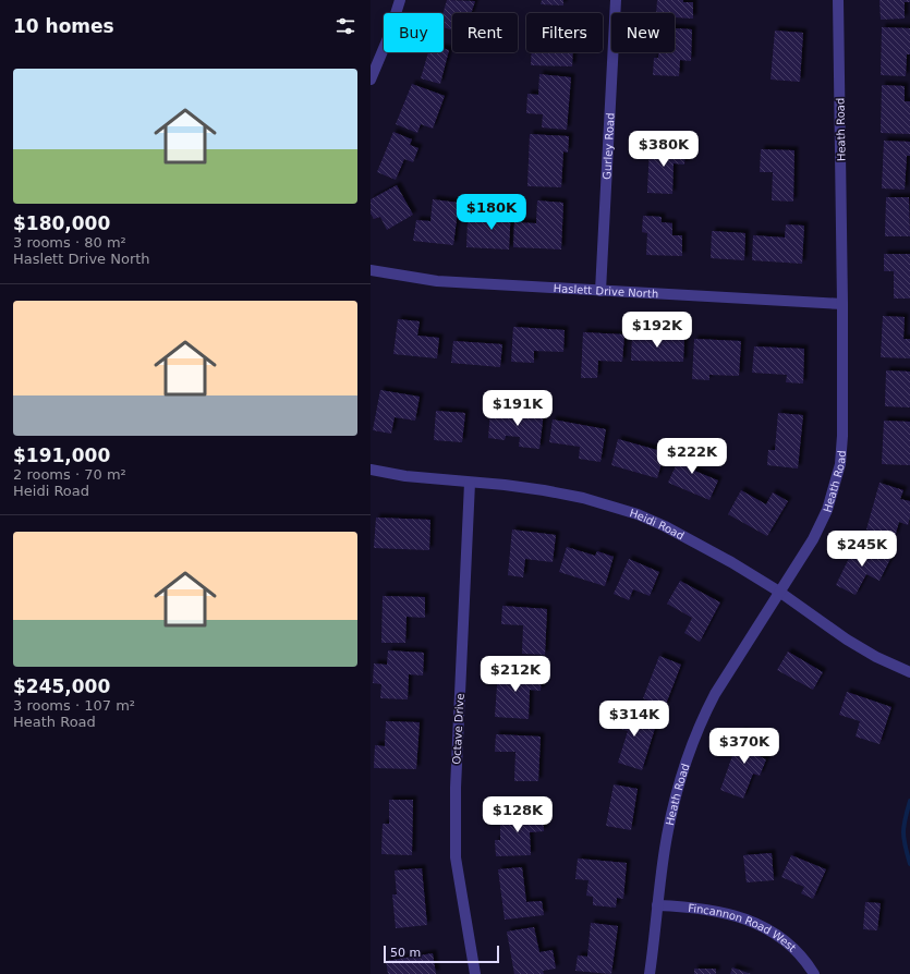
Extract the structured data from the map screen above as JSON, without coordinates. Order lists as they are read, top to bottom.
{
  "streets": {
    "street": [
      "Heath Road",
      "Gurley Road",
      "Haslett Drive North",
      "Heidi Road",
      "Octave Drive",
      "Fincannon Road West"
    ]
  },
  "crossings": [
    ["Heath Road", "Haslett Drive North"],
    ["Heath Road", "Heidi Road"],
    ["Heath Road", "Fincannon Road West"],
    ["Gurley Road", "Haslett Drive North"],
    ["Heidi Road", "Octave Drive"]
  ],
  "scale_bar": "50 m",
  "page": {
    "heading": "10 homes",
    "chip": [
      "Buy",
      "Rent",
      "Filters",
      "New"
    ],
    "list": [
      {
        "name": "$180,000",
        "note": "3 rooms · 80 m² · Haslett Drive North"
      },
      {
        "name": "$191,000",
        "note": "2 rooms · 70 m² · Heidi Road"
      },
      {
        "name": "$245,000",
        "note": "3 rooms · 107 m² · Heath Road"
      }
    ],
    "price": [
      "$380K",
      "$180K",
      "$192K",
      "$191K",
      "$222K",
      "$245K",
      "$212K",
      "$314K",
      "$370K",
      "$128K"
    ],
    "scale": "50 m"
  }
}
